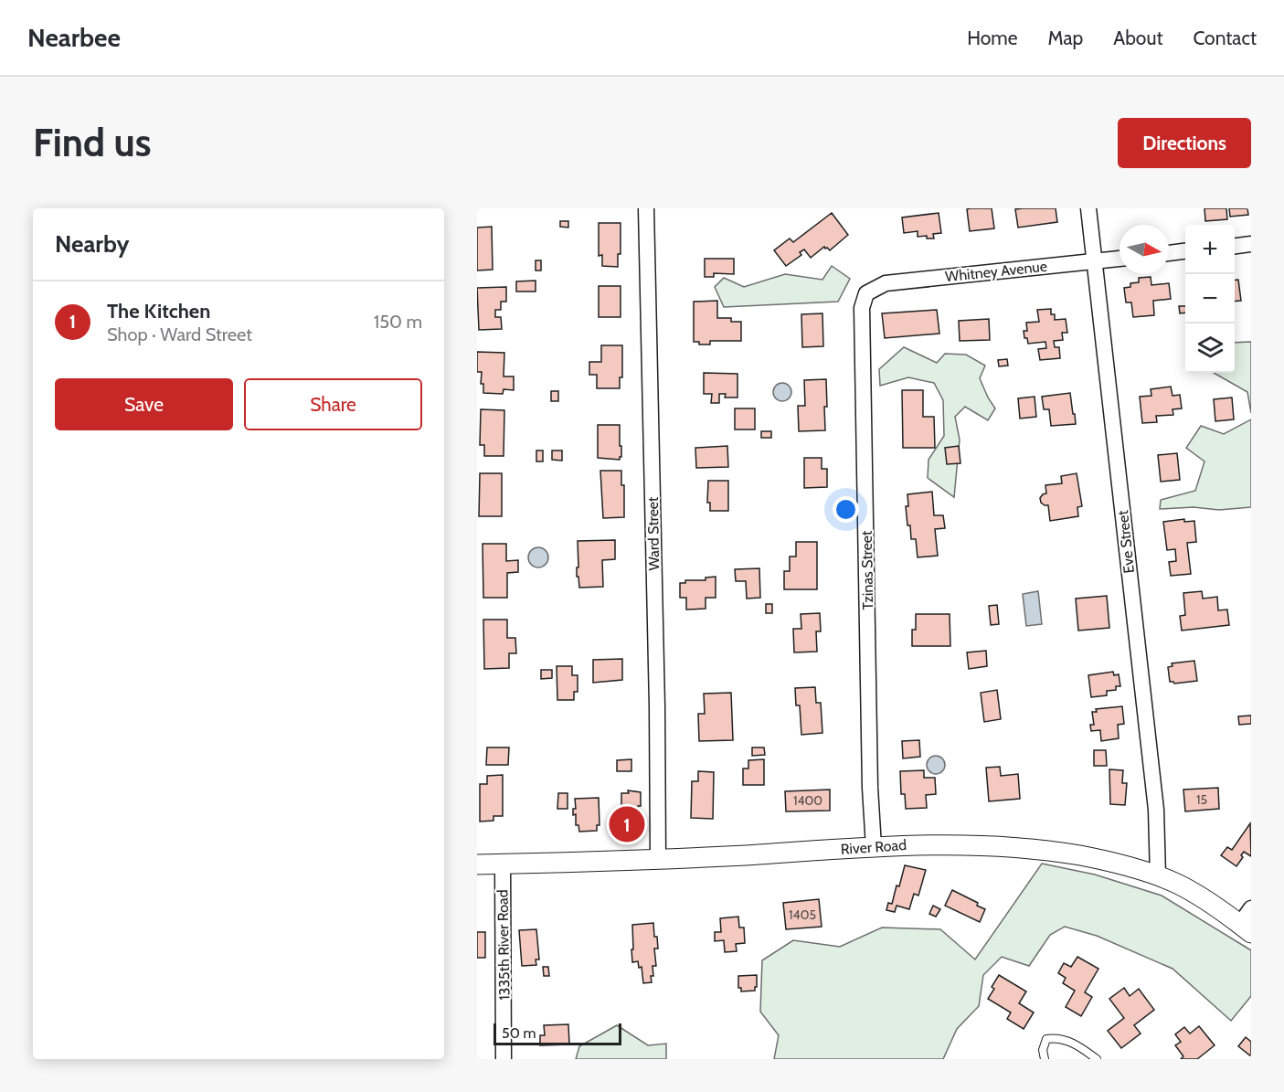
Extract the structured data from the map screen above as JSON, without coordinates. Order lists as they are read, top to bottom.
{
  "streets": {
    "street": [
      "Whitney Avenue",
      "Ward Street",
      "Eve Street",
      "Tzinas Street",
      "River Road",
      "1335th River Road"
    ]
  },
  "crossings": [
    ["Whitney Avenue", "Eve Street"],
    ["Whitney Avenue", "Tzinas Street"],
    ["Ward Street", "River Road"],
    ["Eve Street", "River Road"],
    ["Tzinas Street", "River Road"],
    ["River Road", "1335th River Road"]
  ],
  "house_numbers": ["15", "1400", "1405"],
  "scale_bar": "50 m",
  "north": "right",
  "page": {
    "header": "Nearbee",
    "nav": [
      "Home",
      "Map",
      "About",
      "Contact"
    ],
    "buttons": [
      "Directions",
      ["Save", "Share"]
    ],
    "title": "Find us",
    "heading": "Nearby",
    "map_buttons": ["+", "−"],
    "list": [
      {
        "mark": "1",
        "name": "The Kitchen",
        "note": "Shop · Ward Street",
        "value": "150 m"
      }
    ],
    "pins": "1",
    "scale": "50 m"
  }
}
